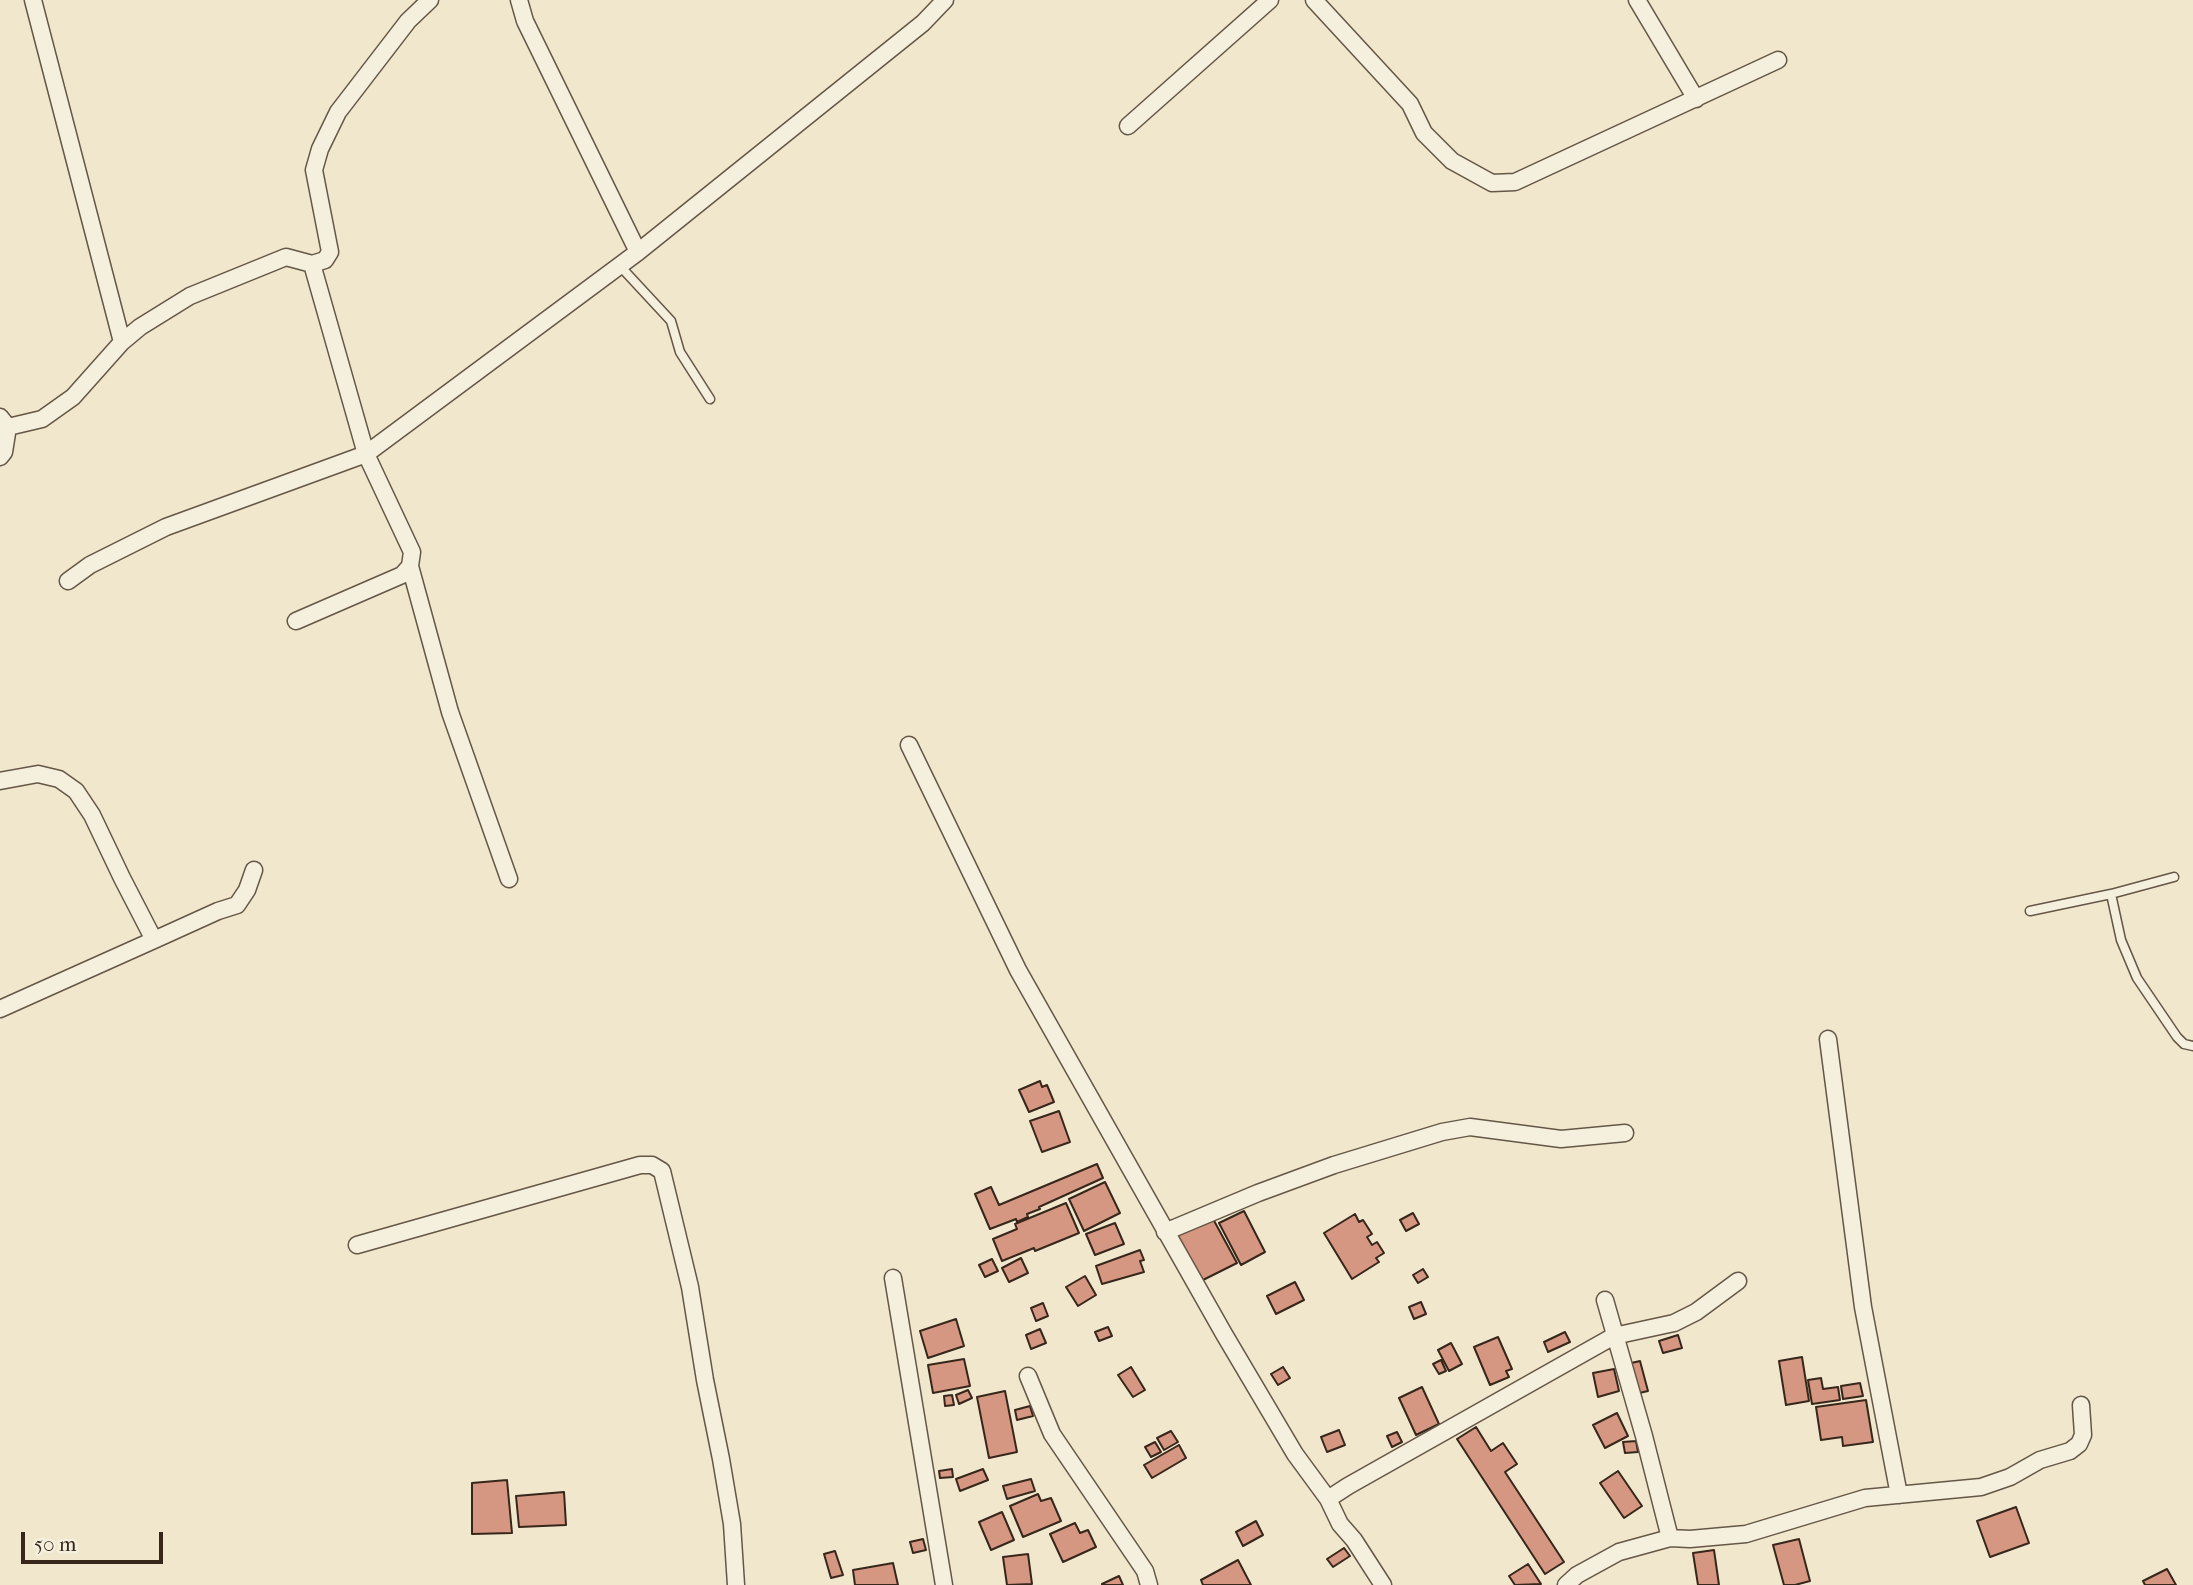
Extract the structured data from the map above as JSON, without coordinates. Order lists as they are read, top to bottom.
{
  "scale_bar": "50 m"
}
